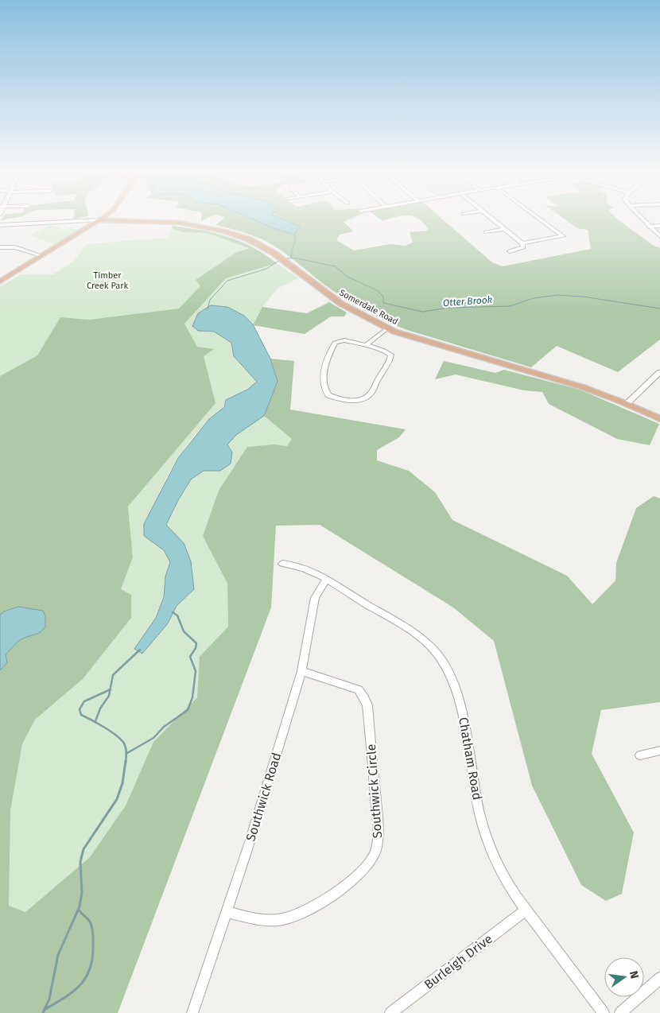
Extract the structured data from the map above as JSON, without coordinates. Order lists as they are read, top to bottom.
{
  "streets": {
    "main road": ["Somerdale Road"],
    "street": [
      "Chatham Road",
      "Southwick Circle",
      "Southwick Road",
      "Burleigh Drive"
    ]
  },
  "crossings": [
    ["Chatham Road", "Southwick Road"],
    ["Chatham Road", "Burleigh Drive"],
    ["Southwick Circle", "Southwick Road"]
  ],
  "water": ["Otter Brook"],
  "parks": ["Timber Creek Park"],
  "north": "right"
}
